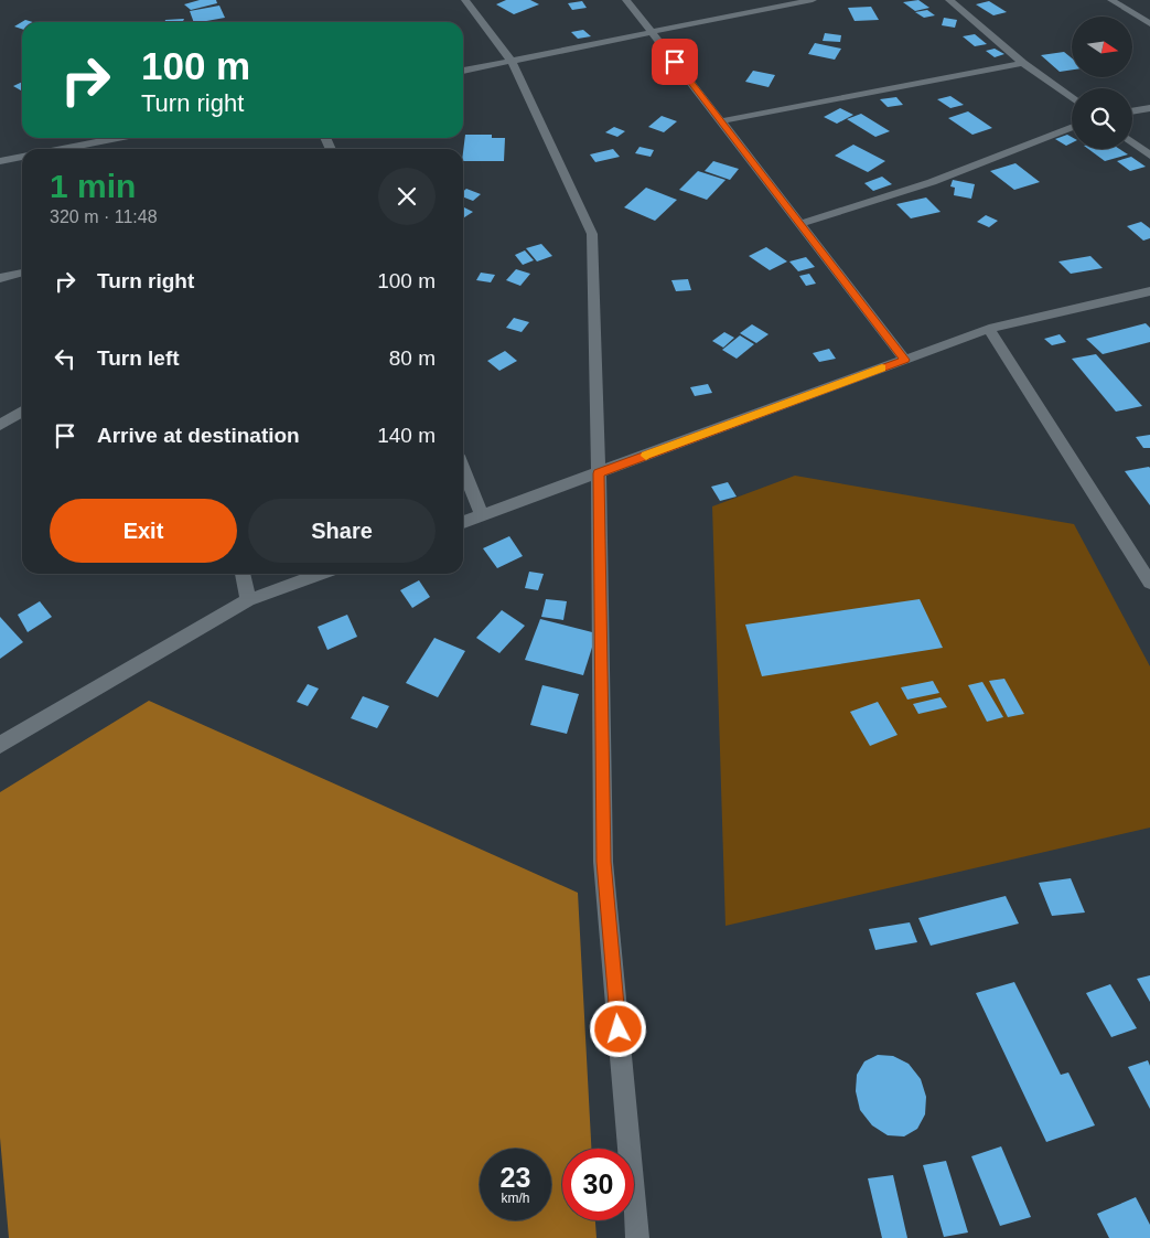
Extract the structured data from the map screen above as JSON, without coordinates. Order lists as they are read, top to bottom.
{
  "north": "right",
  "page": {
    "turn": ["100 m", "Turn right"],
    "heading": ["1 min", "320 m · 11:48"],
    "list": [
      {
        "name": "Turn right",
        "value": "100 m"
      },
      {
        "name": "Turn left",
        "value": "80 m"
      },
      {
        "name": "Arrive at destination",
        "value": "140 m"
      }
    ],
    "buttons": ["Exit", "Share"],
    "speed": "23 km/h",
    "limit": "30"
  }
}
